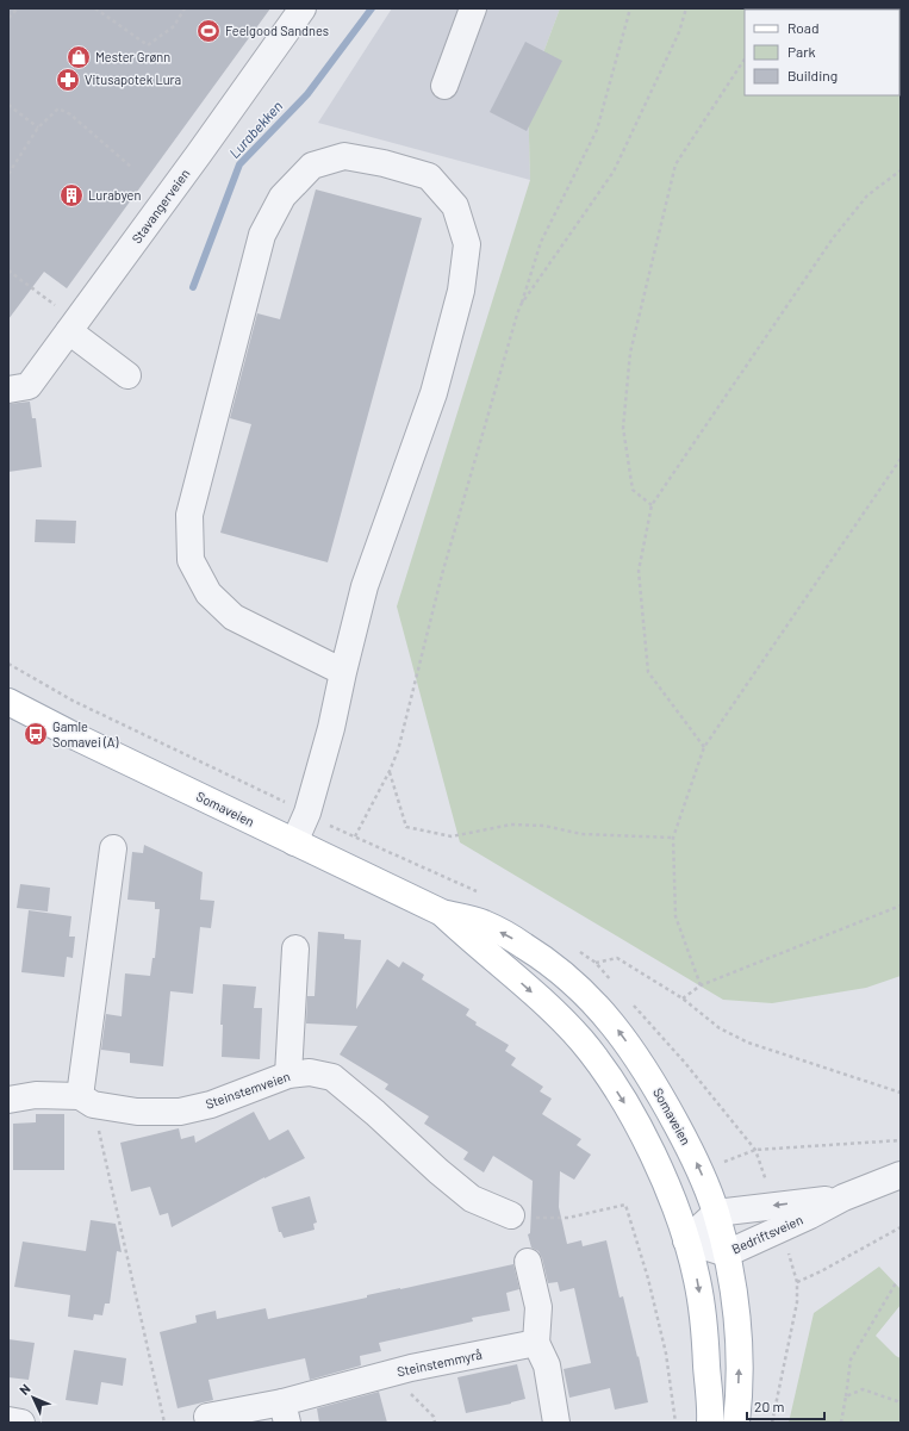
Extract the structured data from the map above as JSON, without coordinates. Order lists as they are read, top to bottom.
{
  "streets": {
    "main road": ["Somaveien"],
    "street": [
      "Stavangerveien",
      "Steinstemveien",
      "Bedriftsveien",
      "Steinstemmyrå"
    ]
  },
  "crossings": [
    ["Somaveien", "Bedriftsveien"]
  ],
  "water": ["Lurabekken"],
  "places": {
    "sports": ["Feelgood Sandnes"],
    "shop": ["Mester Grønn"],
    "pharmacy": ["Vitusapotek Lura"],
    "building": ["Lurabyen"],
    "bus stop": ["Gamle Somavei (A)"]
  },
  "legend": ["Road", "Park", "Building"],
  "scale_bar": "20 m",
  "north": "top left"
}
